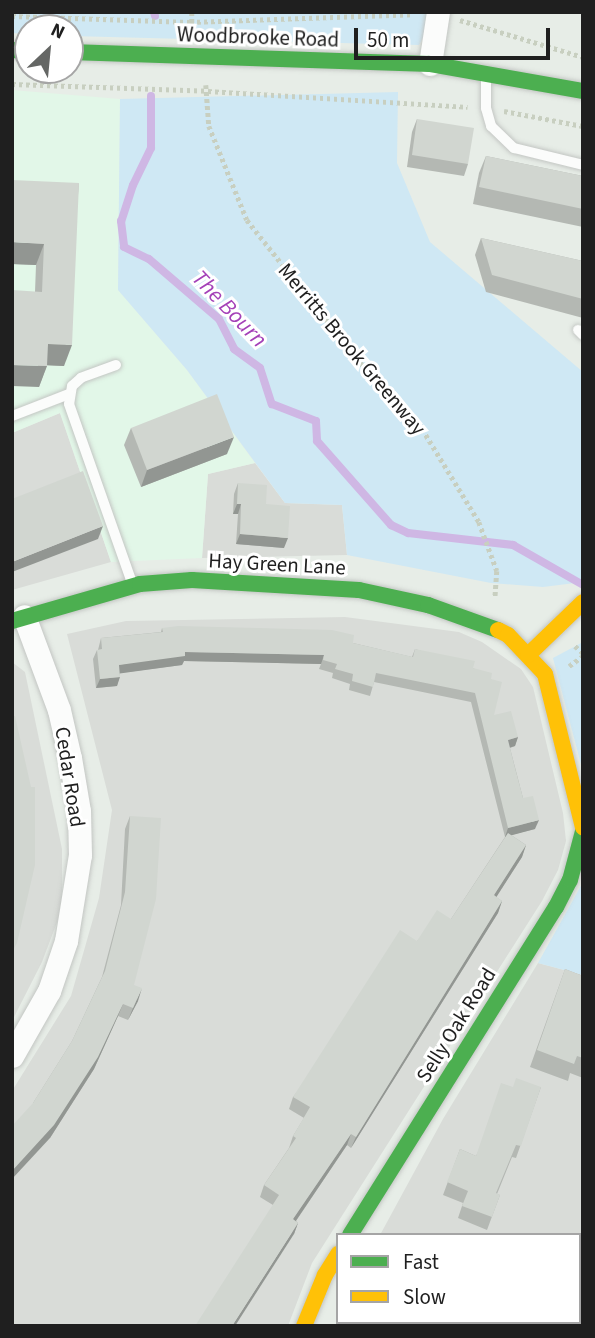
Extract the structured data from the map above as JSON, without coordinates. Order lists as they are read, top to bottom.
{
  "streets": {
    "street": [
      "Woodbrooke Road",
      "Hay Green Lane",
      "Cedar Road",
      "Selly Oak Road"
    ],
    "path": ["Merritts Brook Greenway"]
  },
  "crossings": [
    ["Woodbrooke Road", "Merritts Brook Greenway"],
    ["Hay Green Lane", "Cedar Road"],
    ["Hay Green Lane", "Selly Oak Road"]
  ],
  "water": ["The Bourn"],
  "legend": ["Fast", "Slow"],
  "scale_bar": "50 m",
  "north": "top right"
}
